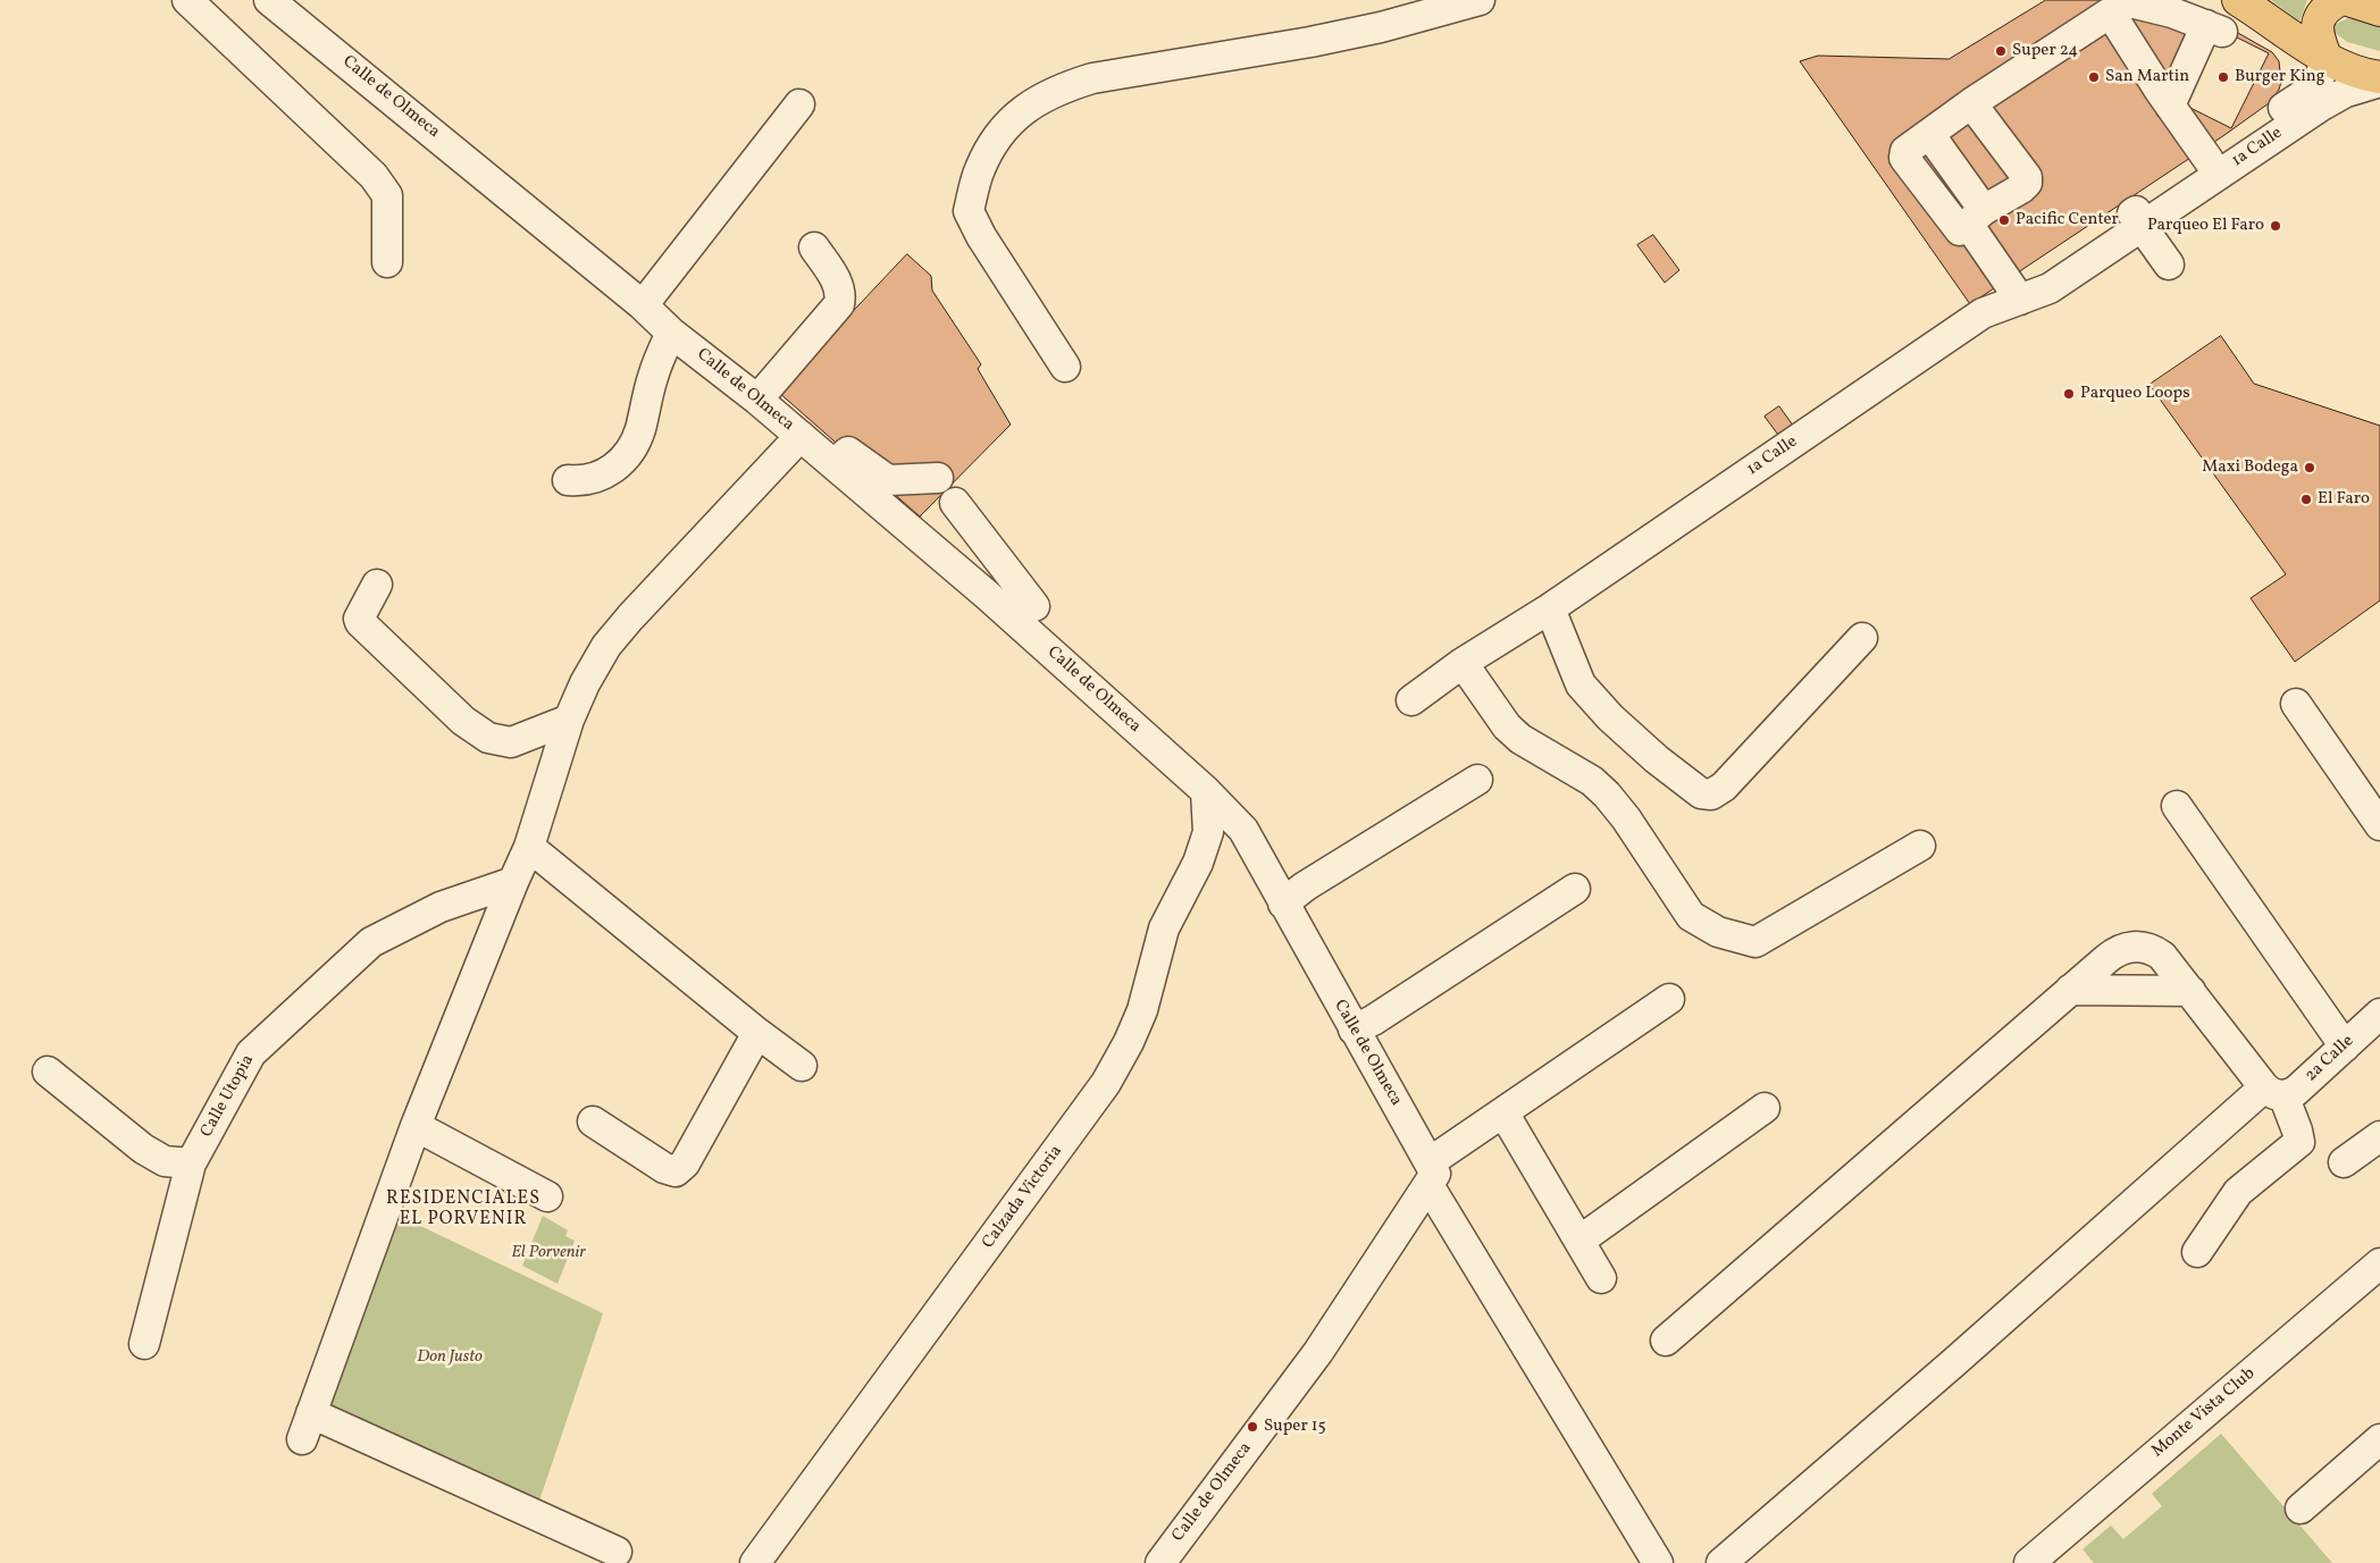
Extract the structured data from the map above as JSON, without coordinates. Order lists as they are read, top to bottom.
{
  "streets": {
    "street": [
      "Calle de Olmeca",
      "1a Calle",
      "2a Calle",
      "Calle Utopia",
      "Calzada Victoria",
      "Monte Vista Club"
    ]
  },
  "crossings": [
    ["Calle de Olmeca", "Calzada Victoria"]
  ],
  "districts": ["RESIDENCIALES EL PORVENIR"],
  "parks": ["El Porvenir", "Don Justo"],
  "places": [
    "Super 24",
    "San Martin",
    "Burger King",
    "Pacific Center",
    "Parqueo El Faro",
    "Parqueo Loops",
    "Maxi Bodega",
    "El Faro",
    "Super 15"
  ]
}
